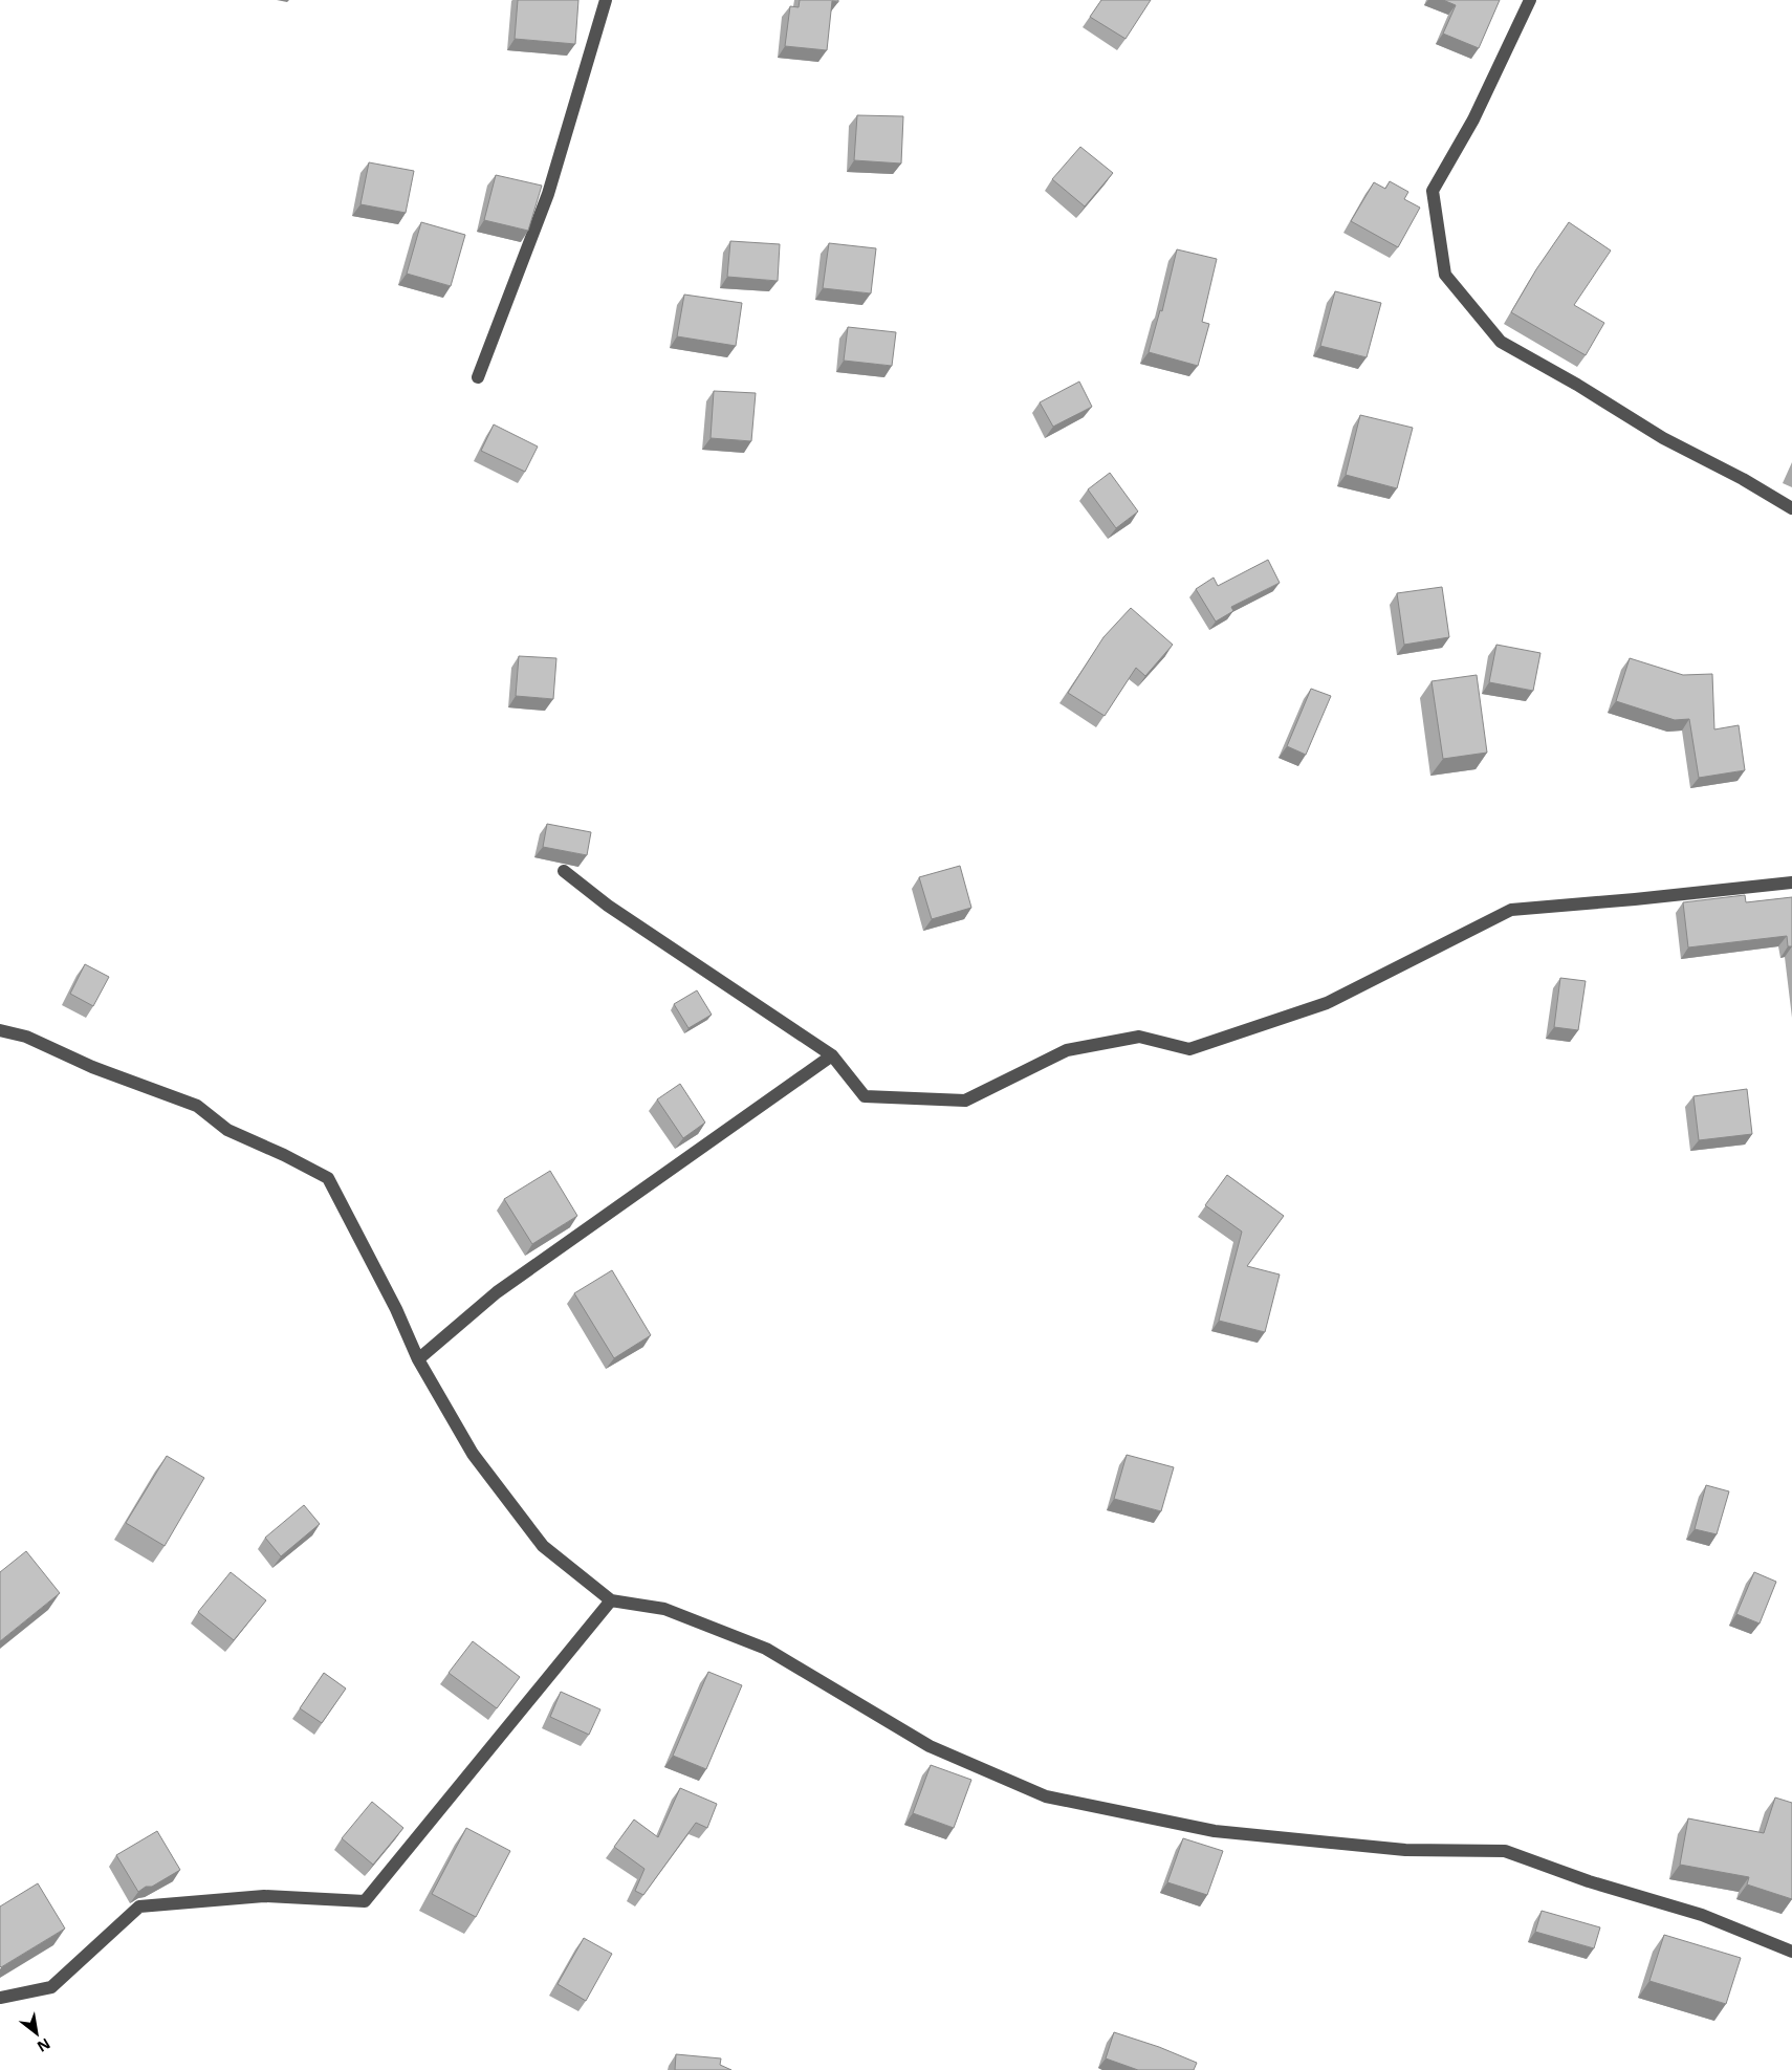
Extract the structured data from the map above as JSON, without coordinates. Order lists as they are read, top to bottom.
{
  "north": "bottom right"
}
